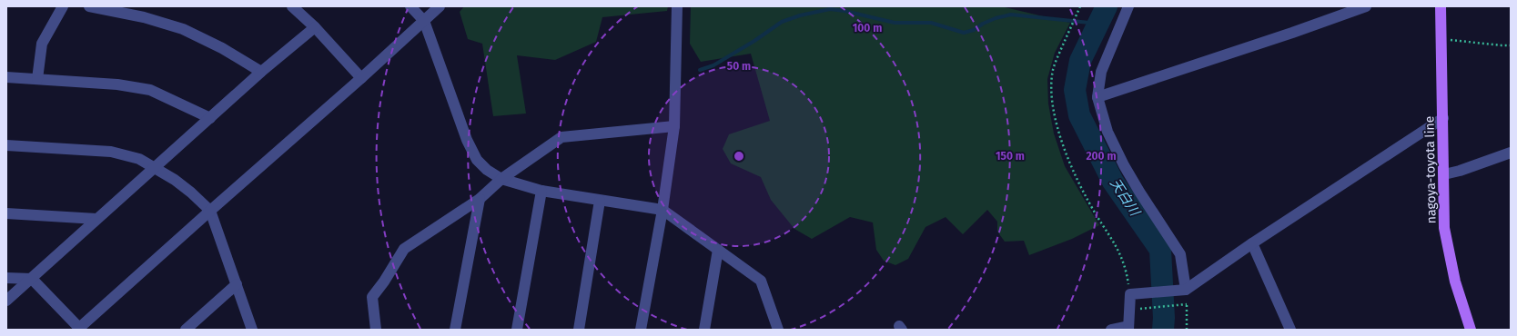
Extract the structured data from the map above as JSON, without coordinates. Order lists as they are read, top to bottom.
{
  "streets": {
    "main road": ["nagoya-toyota line"]
  },
  "water": ["天白川"],
  "rings": [
    "100 m",
    "50 m",
    "150 m",
    "200 m"
  ]
}
